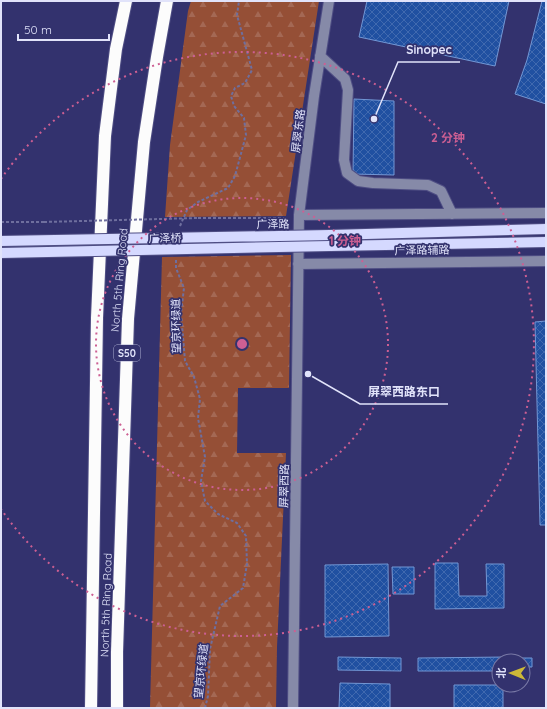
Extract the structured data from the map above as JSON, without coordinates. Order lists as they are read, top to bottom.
{
  "streets": {
    "highway": ["North 5th Ring Road", "S50"],
    "main road": ["广泽路", "广泽桥"],
    "street": ["屏翠东路", "广泽路辅路", "屏翠西路"],
    "path": ["望京环绿道"]
  },
  "crossings": [
    ["屏翠东路", "广泽路辅路"],
    ["屏翠东路", "屏翠西路"],
    ["广泽路辅路", "屏翠西路"]
  ],
  "places": ["Sinopec", "屏翠西路东口"],
  "scale_bar": "50 m",
  "north": "left",
  "rings": ["2 分钟", "1 分钟"]
}
